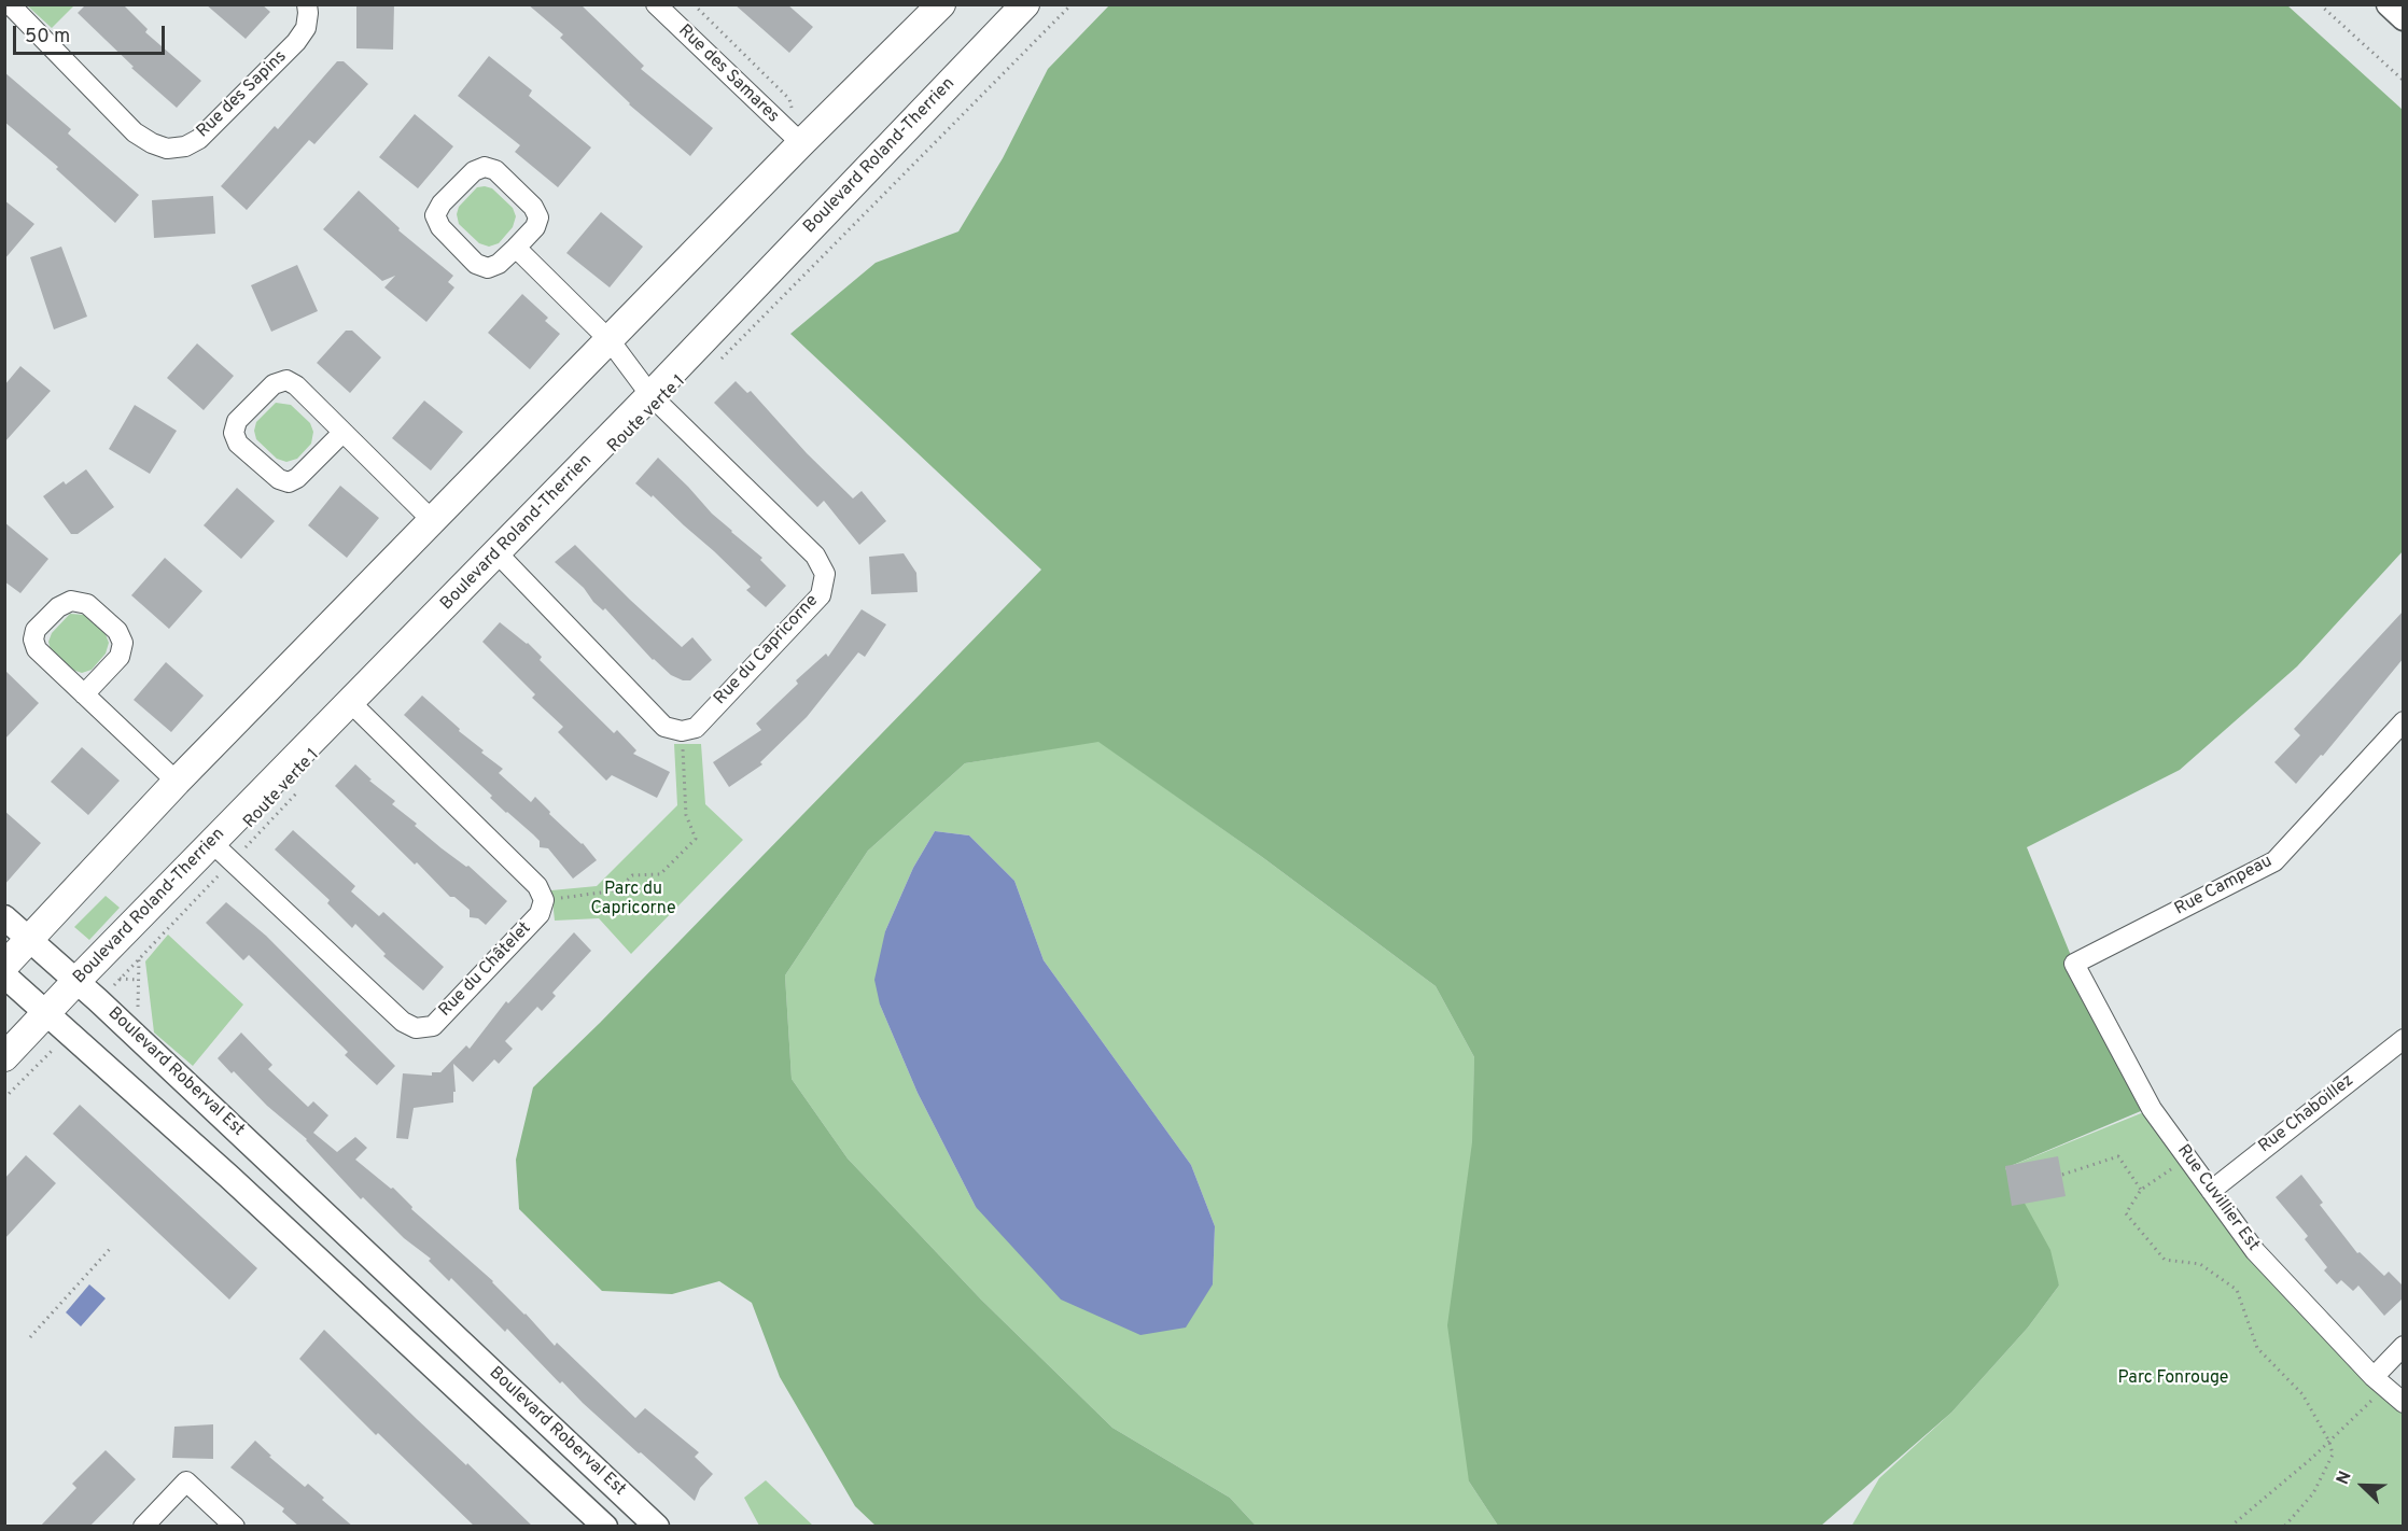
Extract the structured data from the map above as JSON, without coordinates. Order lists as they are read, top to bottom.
{
  "streets": {
    "main road": ["Boulevard Roland-Therrien"],
    "street": [
      "Rue des Samares",
      "Rue des Sapins",
      "Rue du Capricorne",
      "Rue Campeau",
      "Rue du Châtelet",
      "Boulevard Roberval Est",
      "Rue Chaboillez",
      "Rue Cuvillier Est"
    ],
    "path": ["Route verte 1"]
  },
  "crossings": [
    ["Boulevard Roland-Therrien", "Rue du Capricorne"],
    ["Boulevard Roland-Therrien", "Rue du Châtelet"],
    ["Boulevard Roland-Therrien", "Boulevard Roberval Est"],
    ["Route verte 1", "Rue du Châtelet"],
    ["Route verte 1", "Boulevard Roberval Est"],
    ["Rue Campeau", "Rue Cuvillier Est"],
    ["Rue Chaboillez", "Rue Cuvillier Est"]
  ],
  "parks": ["Parc du Capricorne", "Parc Fonrouge"],
  "scale_bar": "50 m",
  "north": "top left"
}
